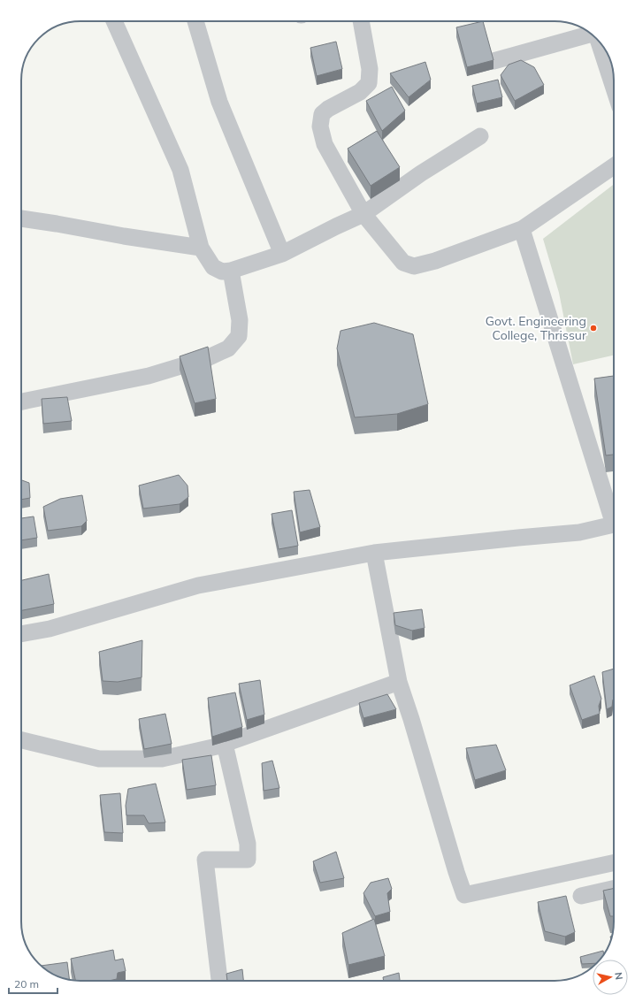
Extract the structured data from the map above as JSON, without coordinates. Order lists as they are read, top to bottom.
{
  "places": ["Govt. Engineering College, Thrissur"],
  "scale_bar": "20 m",
  "north": "right"
}
